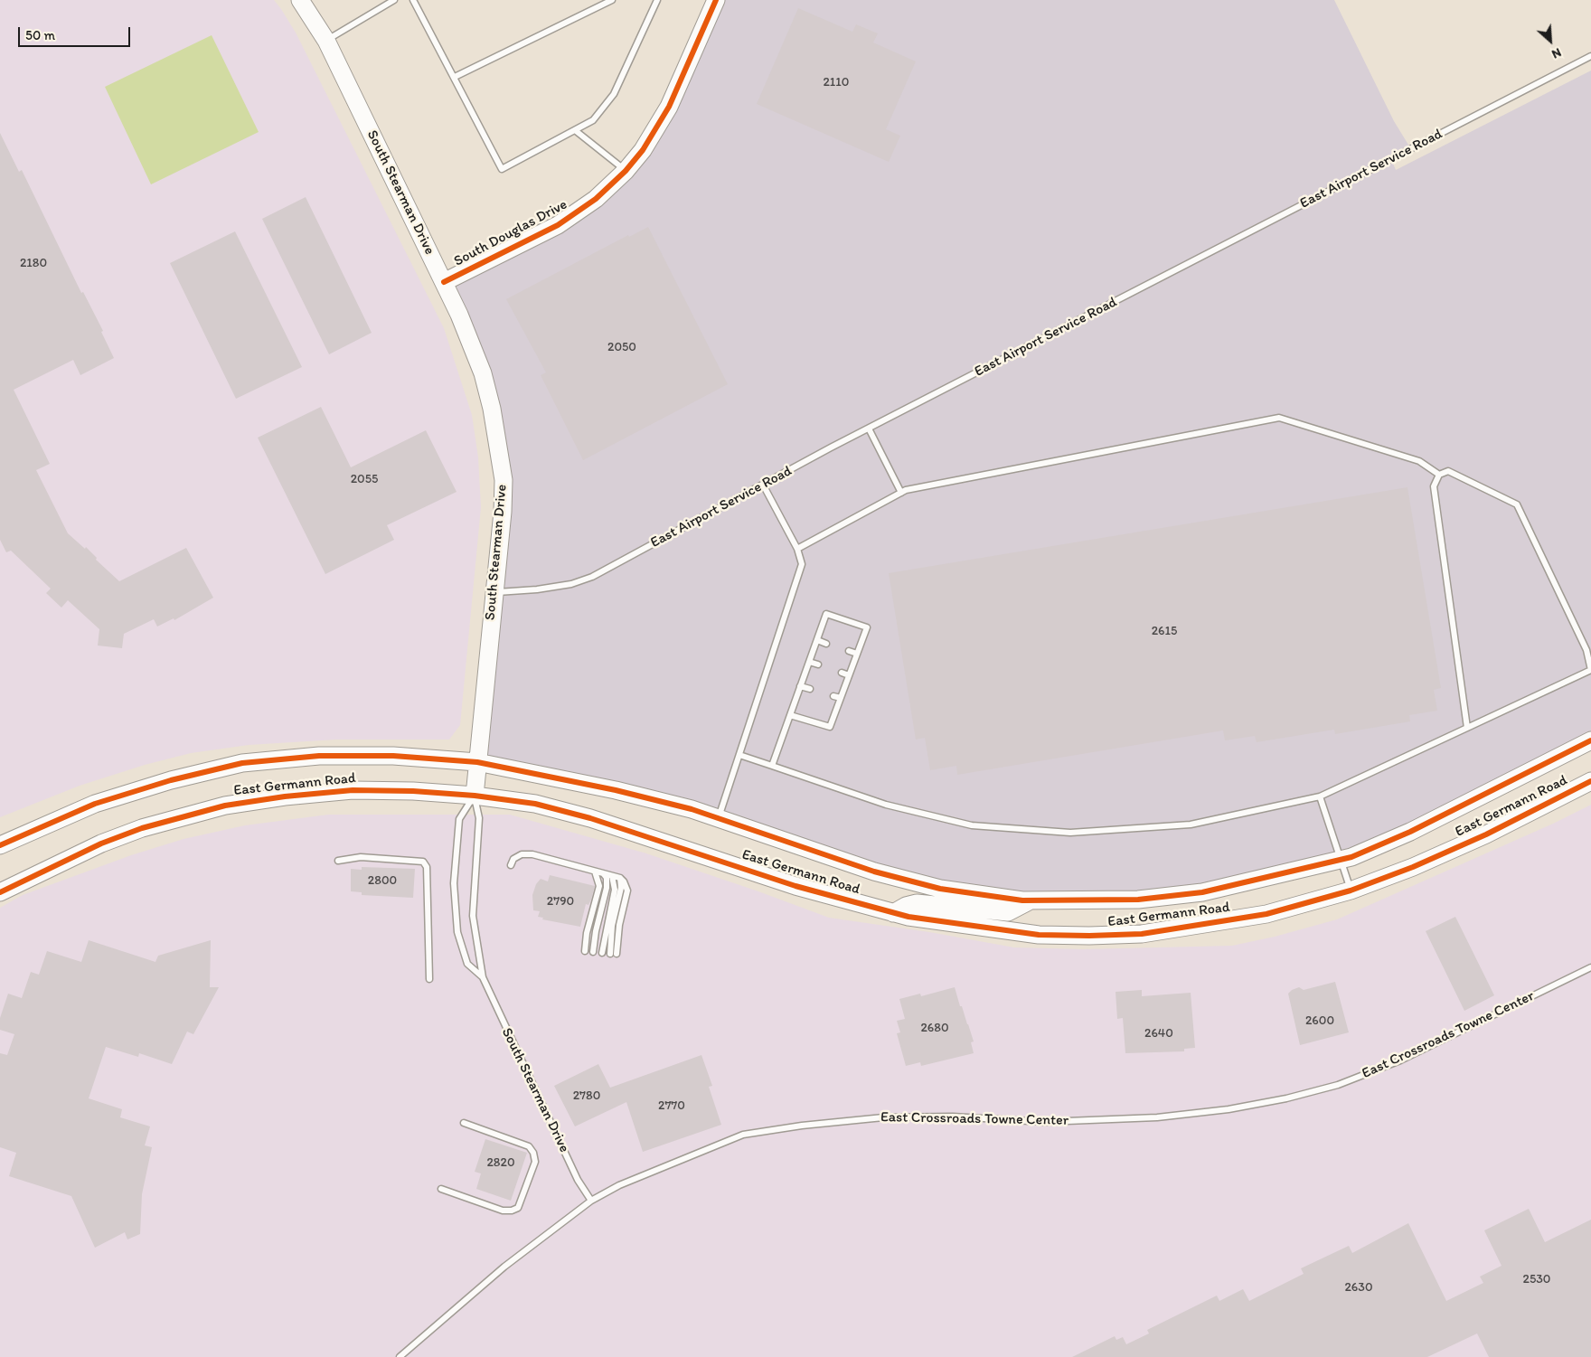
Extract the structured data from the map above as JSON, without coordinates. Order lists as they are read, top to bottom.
{
  "streets": {
    "main road": ["South Stearman Drive", "South Douglas Drive", "East Germann Road"],
    "lane": ["East Airport Service Road", "East Crossroads Towne Center"]
  },
  "crossings": [
    ["East Airport Service Road", "South Stearman Drive"],
    ["South Stearman Drive", "South Douglas Drive"],
    ["South Stearman Drive", "East Germann Road"],
    ["South Stearman Drive", "East Crossroads Towne Center"]
  ],
  "house_numbers": [
    "2110",
    "2180",
    "2050",
    "2055",
    "2615",
    "2800",
    "2790",
    "2600",
    "2680",
    "2640",
    "2780",
    "2770",
    "2820",
    "2530",
    "2630"
  ],
  "scale_bar": "50 m",
  "north": "bottom right"
}
